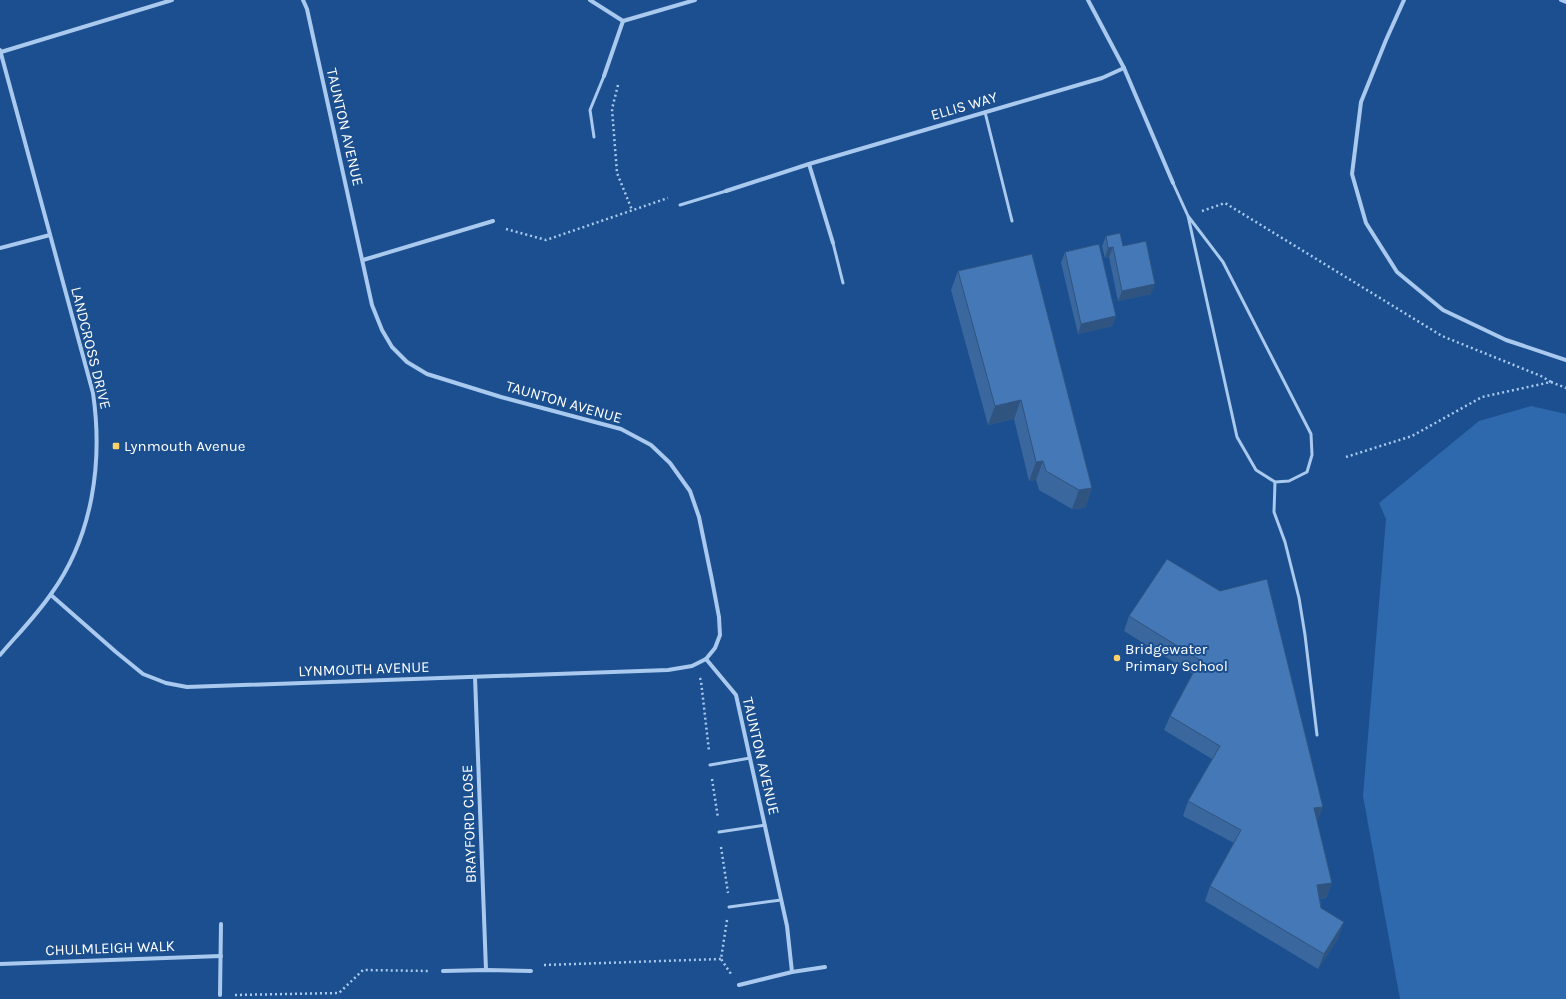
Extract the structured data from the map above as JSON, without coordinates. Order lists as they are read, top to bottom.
{
  "streets": {
    "street": [
      "ELLIS WAY",
      "TAUNTON AVENUE",
      "LANDCROSS DRIVE",
      "LYNMOUTH AVENUE",
      "BRAYFORD CLOSE",
      "CHULMLEIGH WALK"
    ]
  },
  "crossings": [
    ["TAUNTON AVENUE", "LYNMOUTH AVENUE"],
    ["LANDCROSS DRIVE", "LYNMOUTH AVENUE"],
    ["LYNMOUTH AVENUE", "BRAYFORD CLOSE"]
  ],
  "places": {
    "transit": ["Lynmouth Avenue"],
    "other": ["Bridgewater Primary School"]
  }
}
